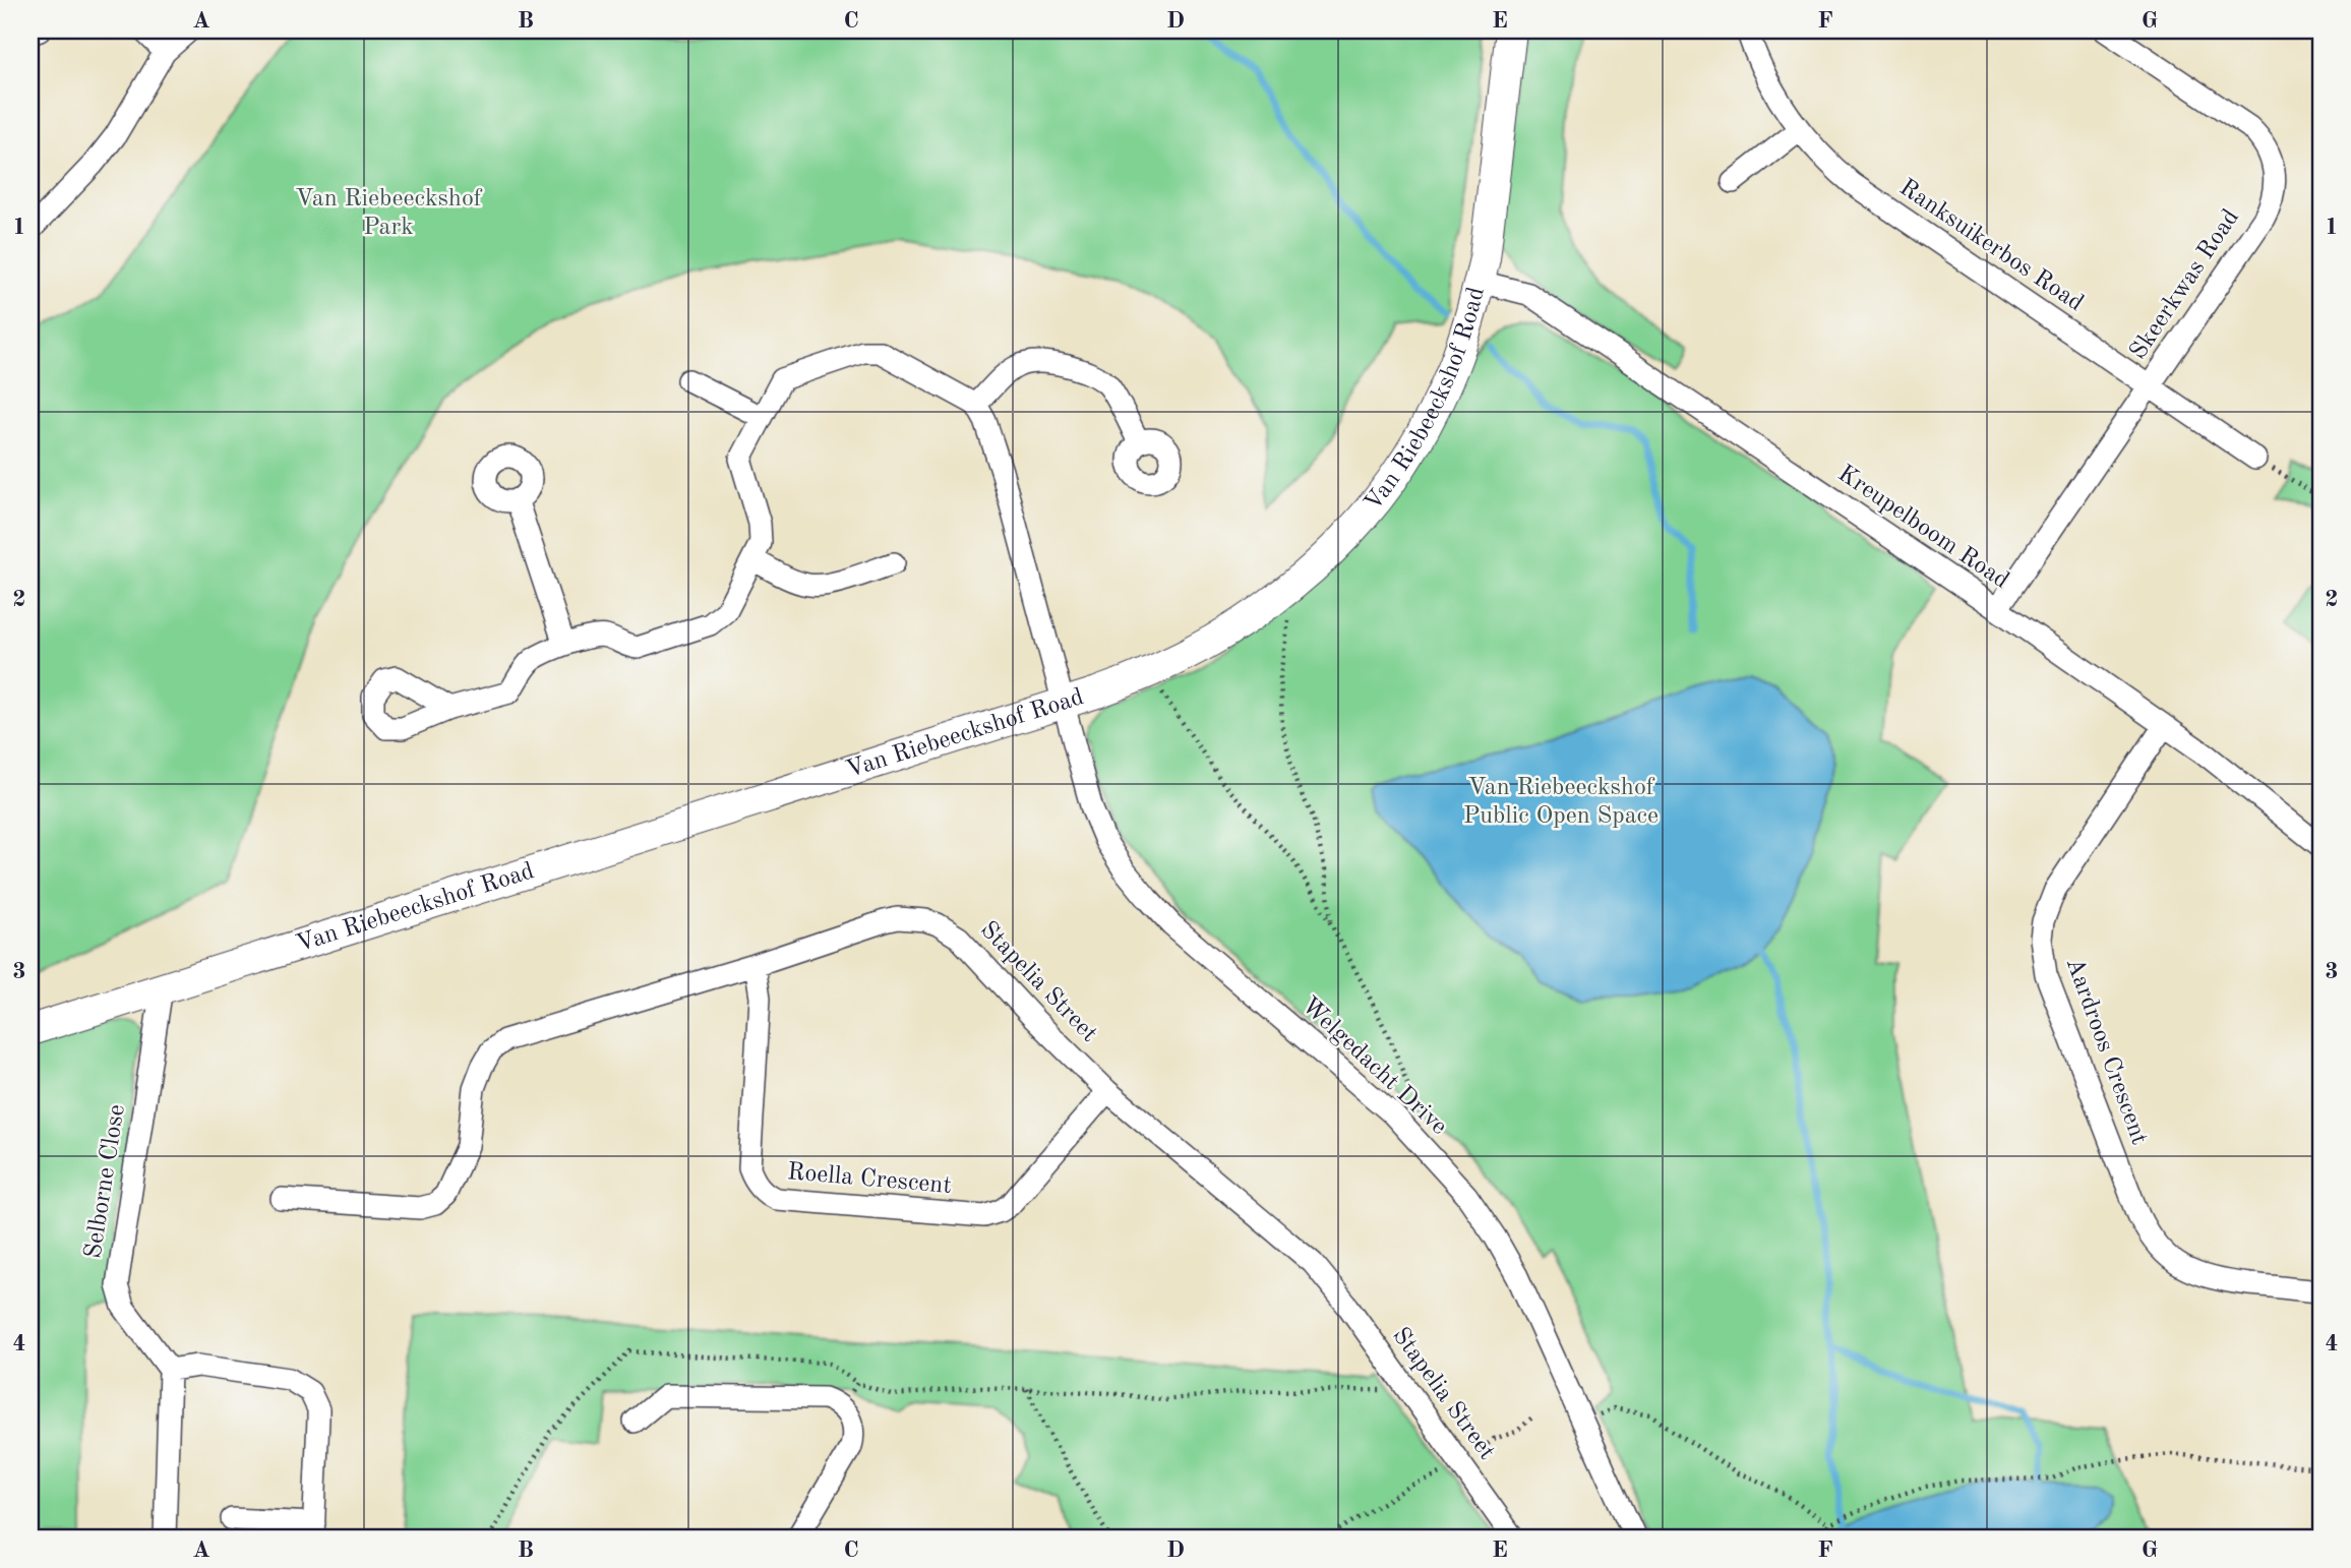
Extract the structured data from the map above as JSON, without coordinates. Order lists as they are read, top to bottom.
{
  "streets": {
    "street": [
      "Ranksuikerbos Road",
      "Skeerkwas Road",
      "Van Riebeeckshof Road",
      "Kreupelboom Road",
      "Stapelia Street",
      "Aardroos Crescent",
      "Welgedacht Drive",
      "Roella Crescent",
      "Selborne Close"
    ]
  },
  "crossings": [
    ["Ranksuikerbos Road", "Skeerkwas Road"],
    ["Skeerkwas Road", "Kreupelboom Road"],
    ["Van Riebeeckshof Road", "Kreupelboom Road"],
    ["Van Riebeeckshof Road", "Welgedacht Drive"],
    ["Van Riebeeckshof Road", "Selborne Close"],
    ["Kreupelboom Road", "Aardroos Crescent"],
    ["Stapelia Street", "Roella Crescent"]
  ],
  "parks": ["Van Riebeeckshof Park", "Van Riebeeckshof Public Open Space"],
  "grid": {
    "columns": [
      "A",
      "B",
      "C",
      "D",
      "E",
      "F",
      "G"
    ],
    "rows": [
      "1",
      "2",
      "3",
      "4"
    ]
  }
}
